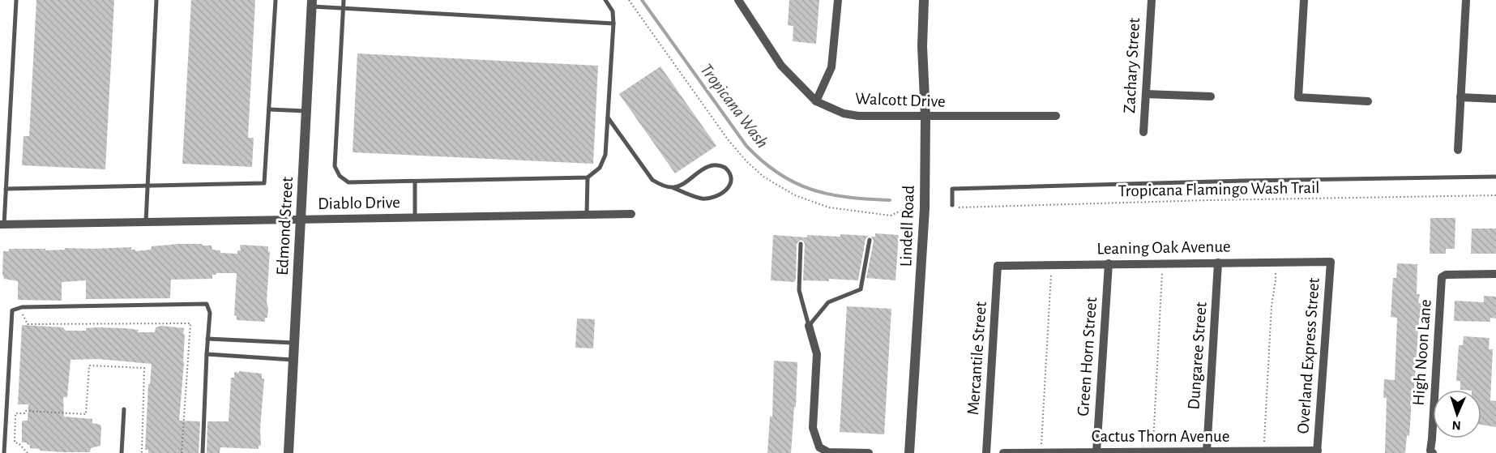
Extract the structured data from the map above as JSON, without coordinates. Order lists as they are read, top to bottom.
{
  "streets": {
    "street": [
      "Zachary Street",
      "Walcott Drive",
      "Diablo Drive",
      "Edmond Street",
      "Lindell Road",
      "Leaning Oak Avenue",
      "High Noon Lane",
      "Dungaree Street",
      "Overland Express Street",
      "Green Horn Street",
      "Mercantile Street",
      "Cactus Thorn Avenue"
    ],
    "path": ["Tropicana Flamingo Wash Trail"]
  },
  "crossings": [
    ["Walcott Drive", "Lindell Road"],
    ["Diablo Drive", "Edmond Street"],
    ["Leaning Oak Avenue", "Dungaree Street"],
    ["Leaning Oak Avenue", "Overland Express Street"],
    ["Leaning Oak Avenue", "Green Horn Street"],
    ["Leaning Oak Avenue", "Mercantile Street"],
    ["Dungaree Street", "Cactus Thorn Avenue"],
    ["Overland Express Street", "Cactus Thorn Avenue"],
    ["Green Horn Street", "Cactus Thorn Avenue"]
  ],
  "water": ["Tropicana Wash"],
  "north": "bottom"
}
